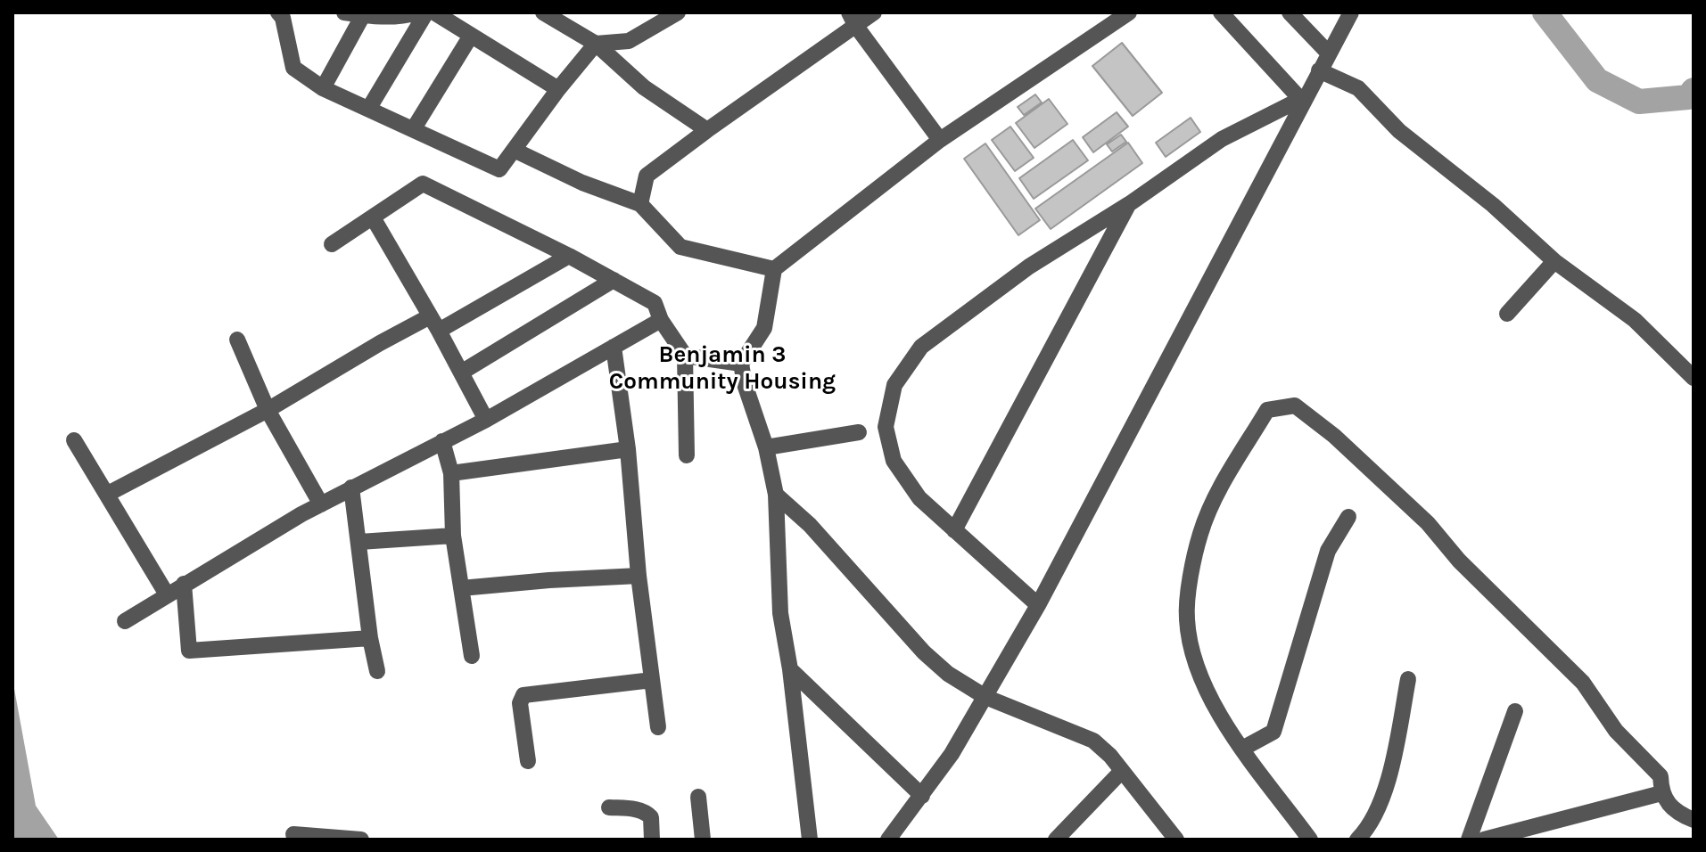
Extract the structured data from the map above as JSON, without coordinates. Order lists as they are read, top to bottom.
{
  "districts": ["Benjamin 3 Community Housing"]
}
